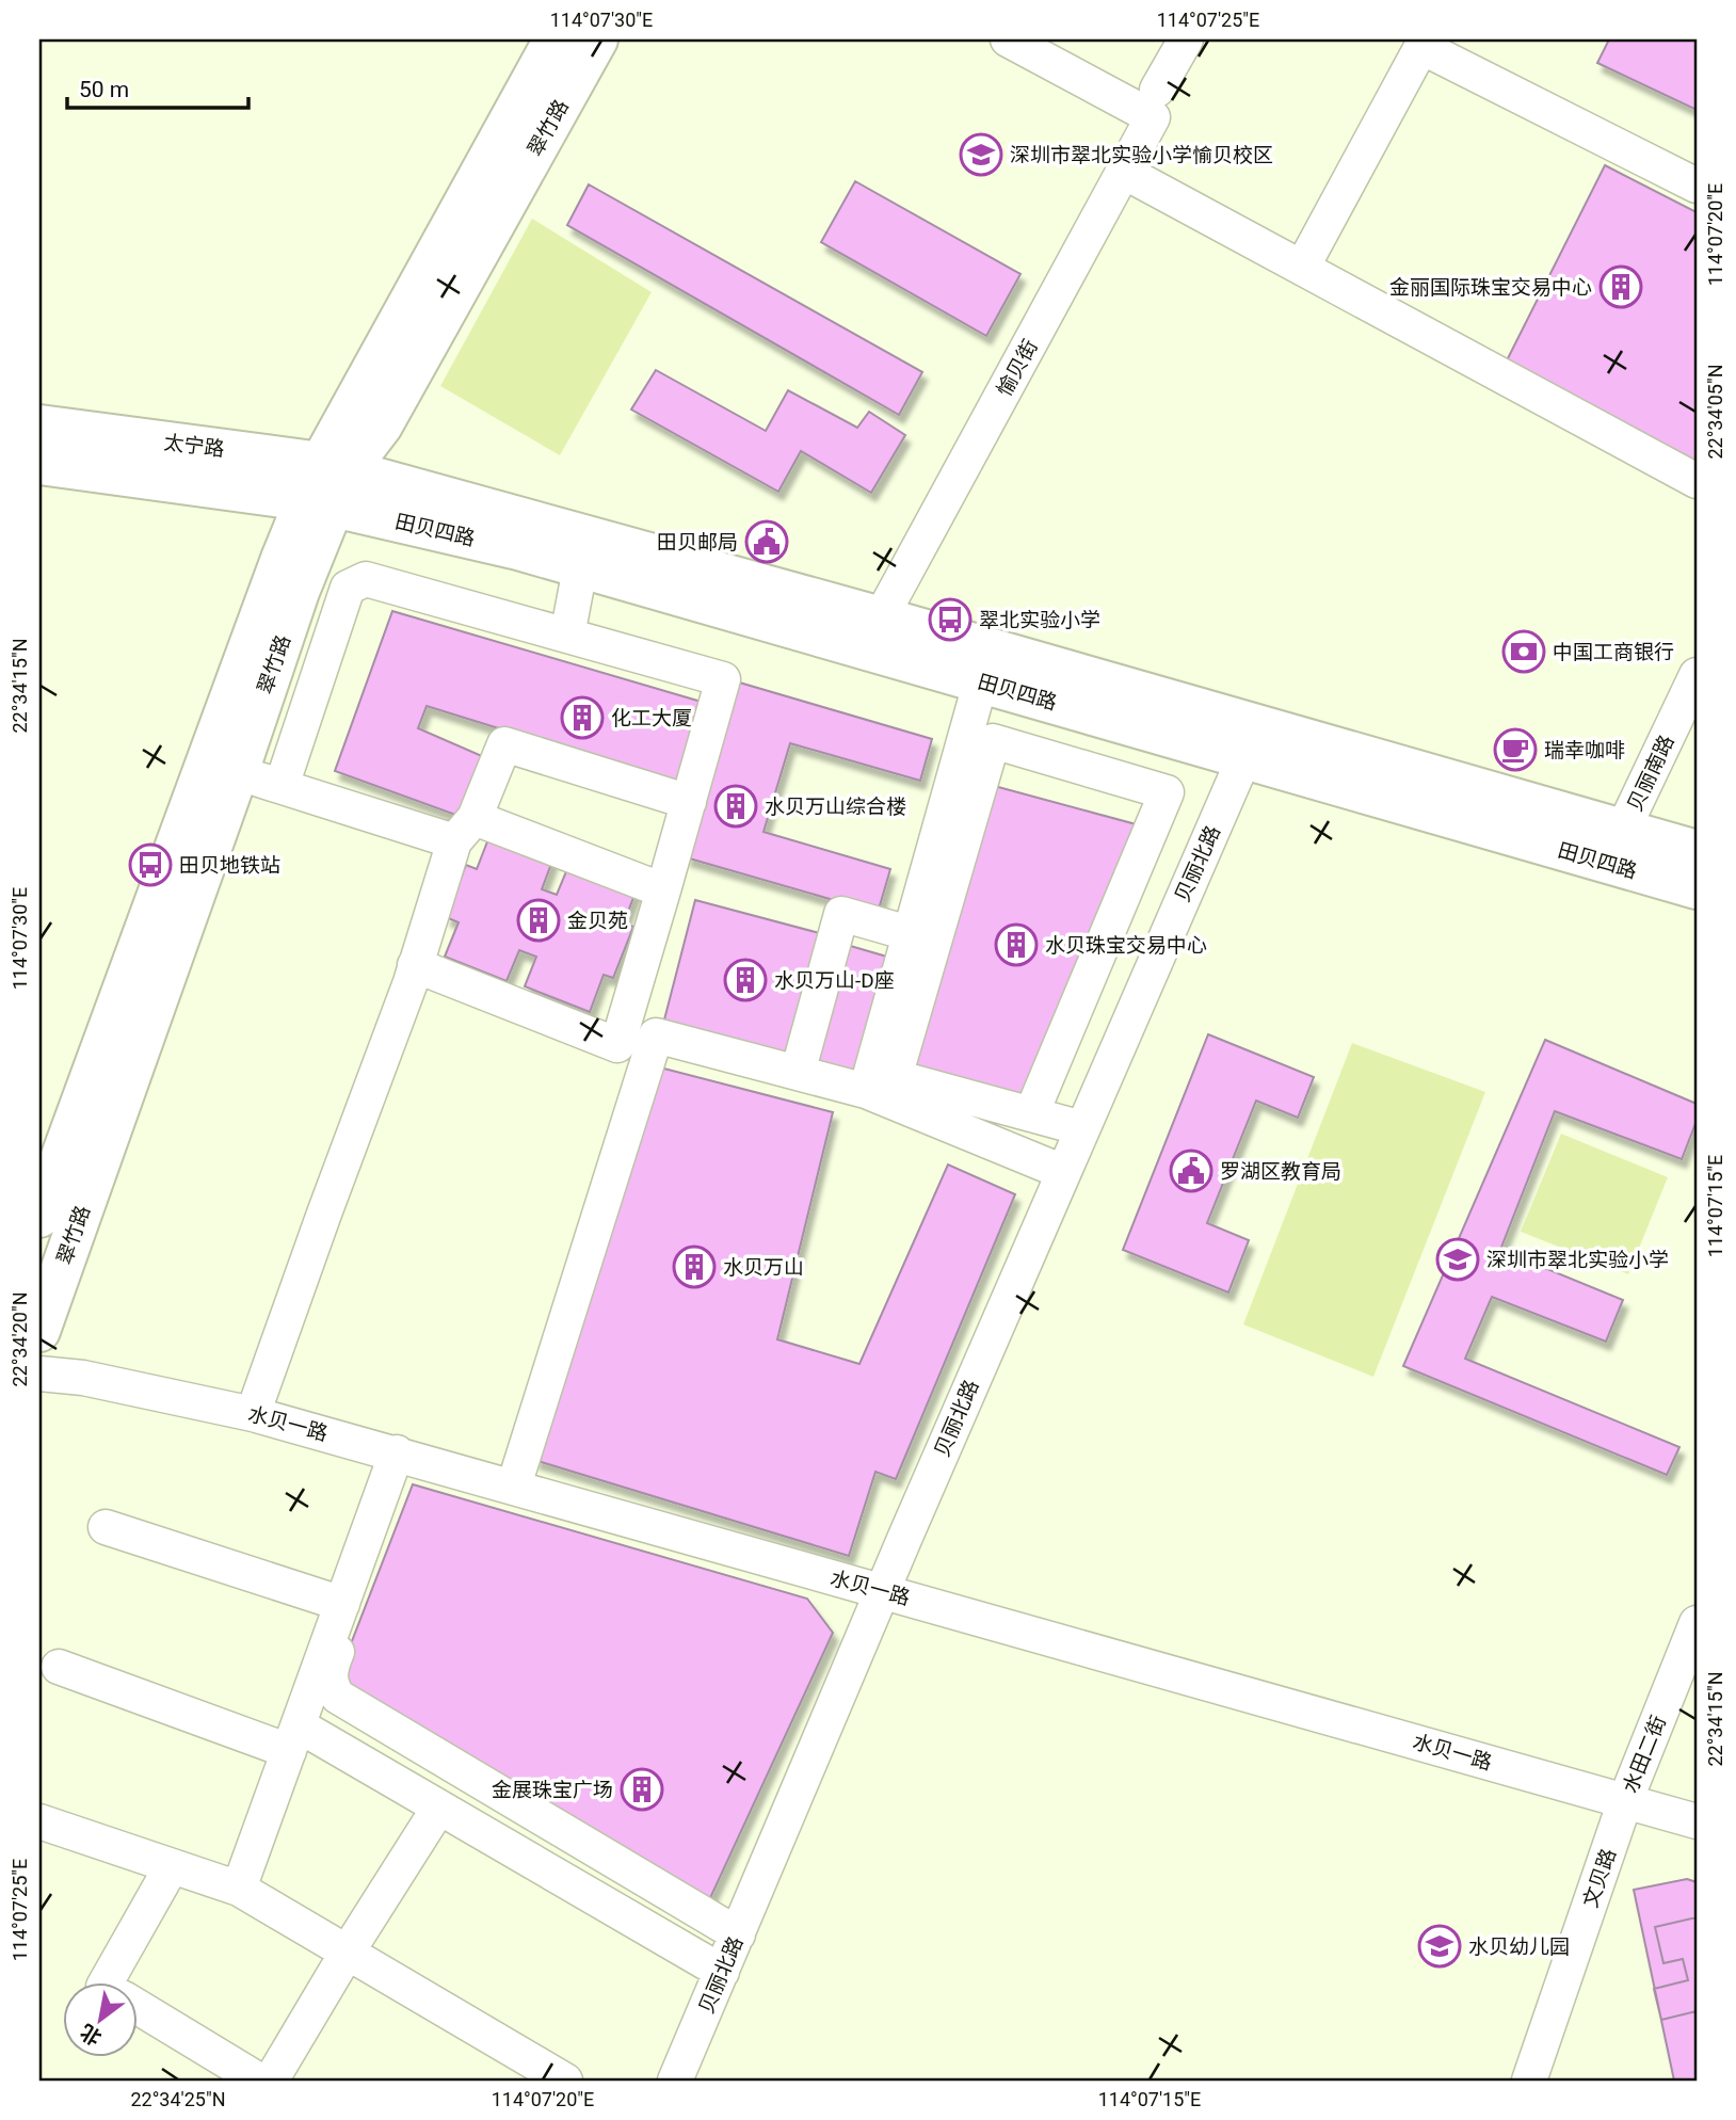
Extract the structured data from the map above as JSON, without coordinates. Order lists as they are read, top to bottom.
{
  "streets": {
    "main road": ["翠竹路", "太宁路", "田贝四路"],
    "street": [
      "愉贝街",
      "贝丽南路",
      "贝丽北路",
      "水贝一路",
      "水田二街",
      "文贝路"
    ]
  },
  "crossings": [
    ["翠竹路", "太宁路"],
    ["翠竹路", "田贝四路"],
    ["愉贝街", "田贝四路"],
    ["太宁路", "田贝四路"],
    ["田贝四路", "贝丽南路"],
    ["田贝四路", "贝丽北路"],
    ["贝丽北路", "水贝一路"],
    ["水贝一路", "水田二街"],
    ["水贝一路", "文贝路"],
    ["水田二街", "文贝路"]
  ],
  "places": {
    "school or university": ["深圳市翠北实验小学愉贝校区", "深圳市翠北实验小学", "水贝幼儿园"],
    "building": [
      "金丽国际珠宝交易中心",
      "化工大厦",
      "水贝万山综合楼",
      "金贝苑",
      "水贝珠宝交易中心",
      "水贝万山-D座",
      "水贝万山",
      "金展珠宝广场"
    ],
    "public building": ["田贝邮局", "罗湖区教育局"],
    "bus stop": ["翠北实验小学", "田贝地铁站"],
    "bank": ["中国工商银行"],
    "cafe": ["瑞幸咖啡"]
  },
  "scale_bar": "50 m",
  "north": "bottom left",
  "coordinates": [
    "114°07'30\"E",
    "114°07'25\"E",
    "114°07'20\"E",
    "22°34'05\"N",
    "22°34'15\"N",
    "114°07'15\"E",
    "22°34'20\"N",
    "22°34'25\"N"
  ]
}
